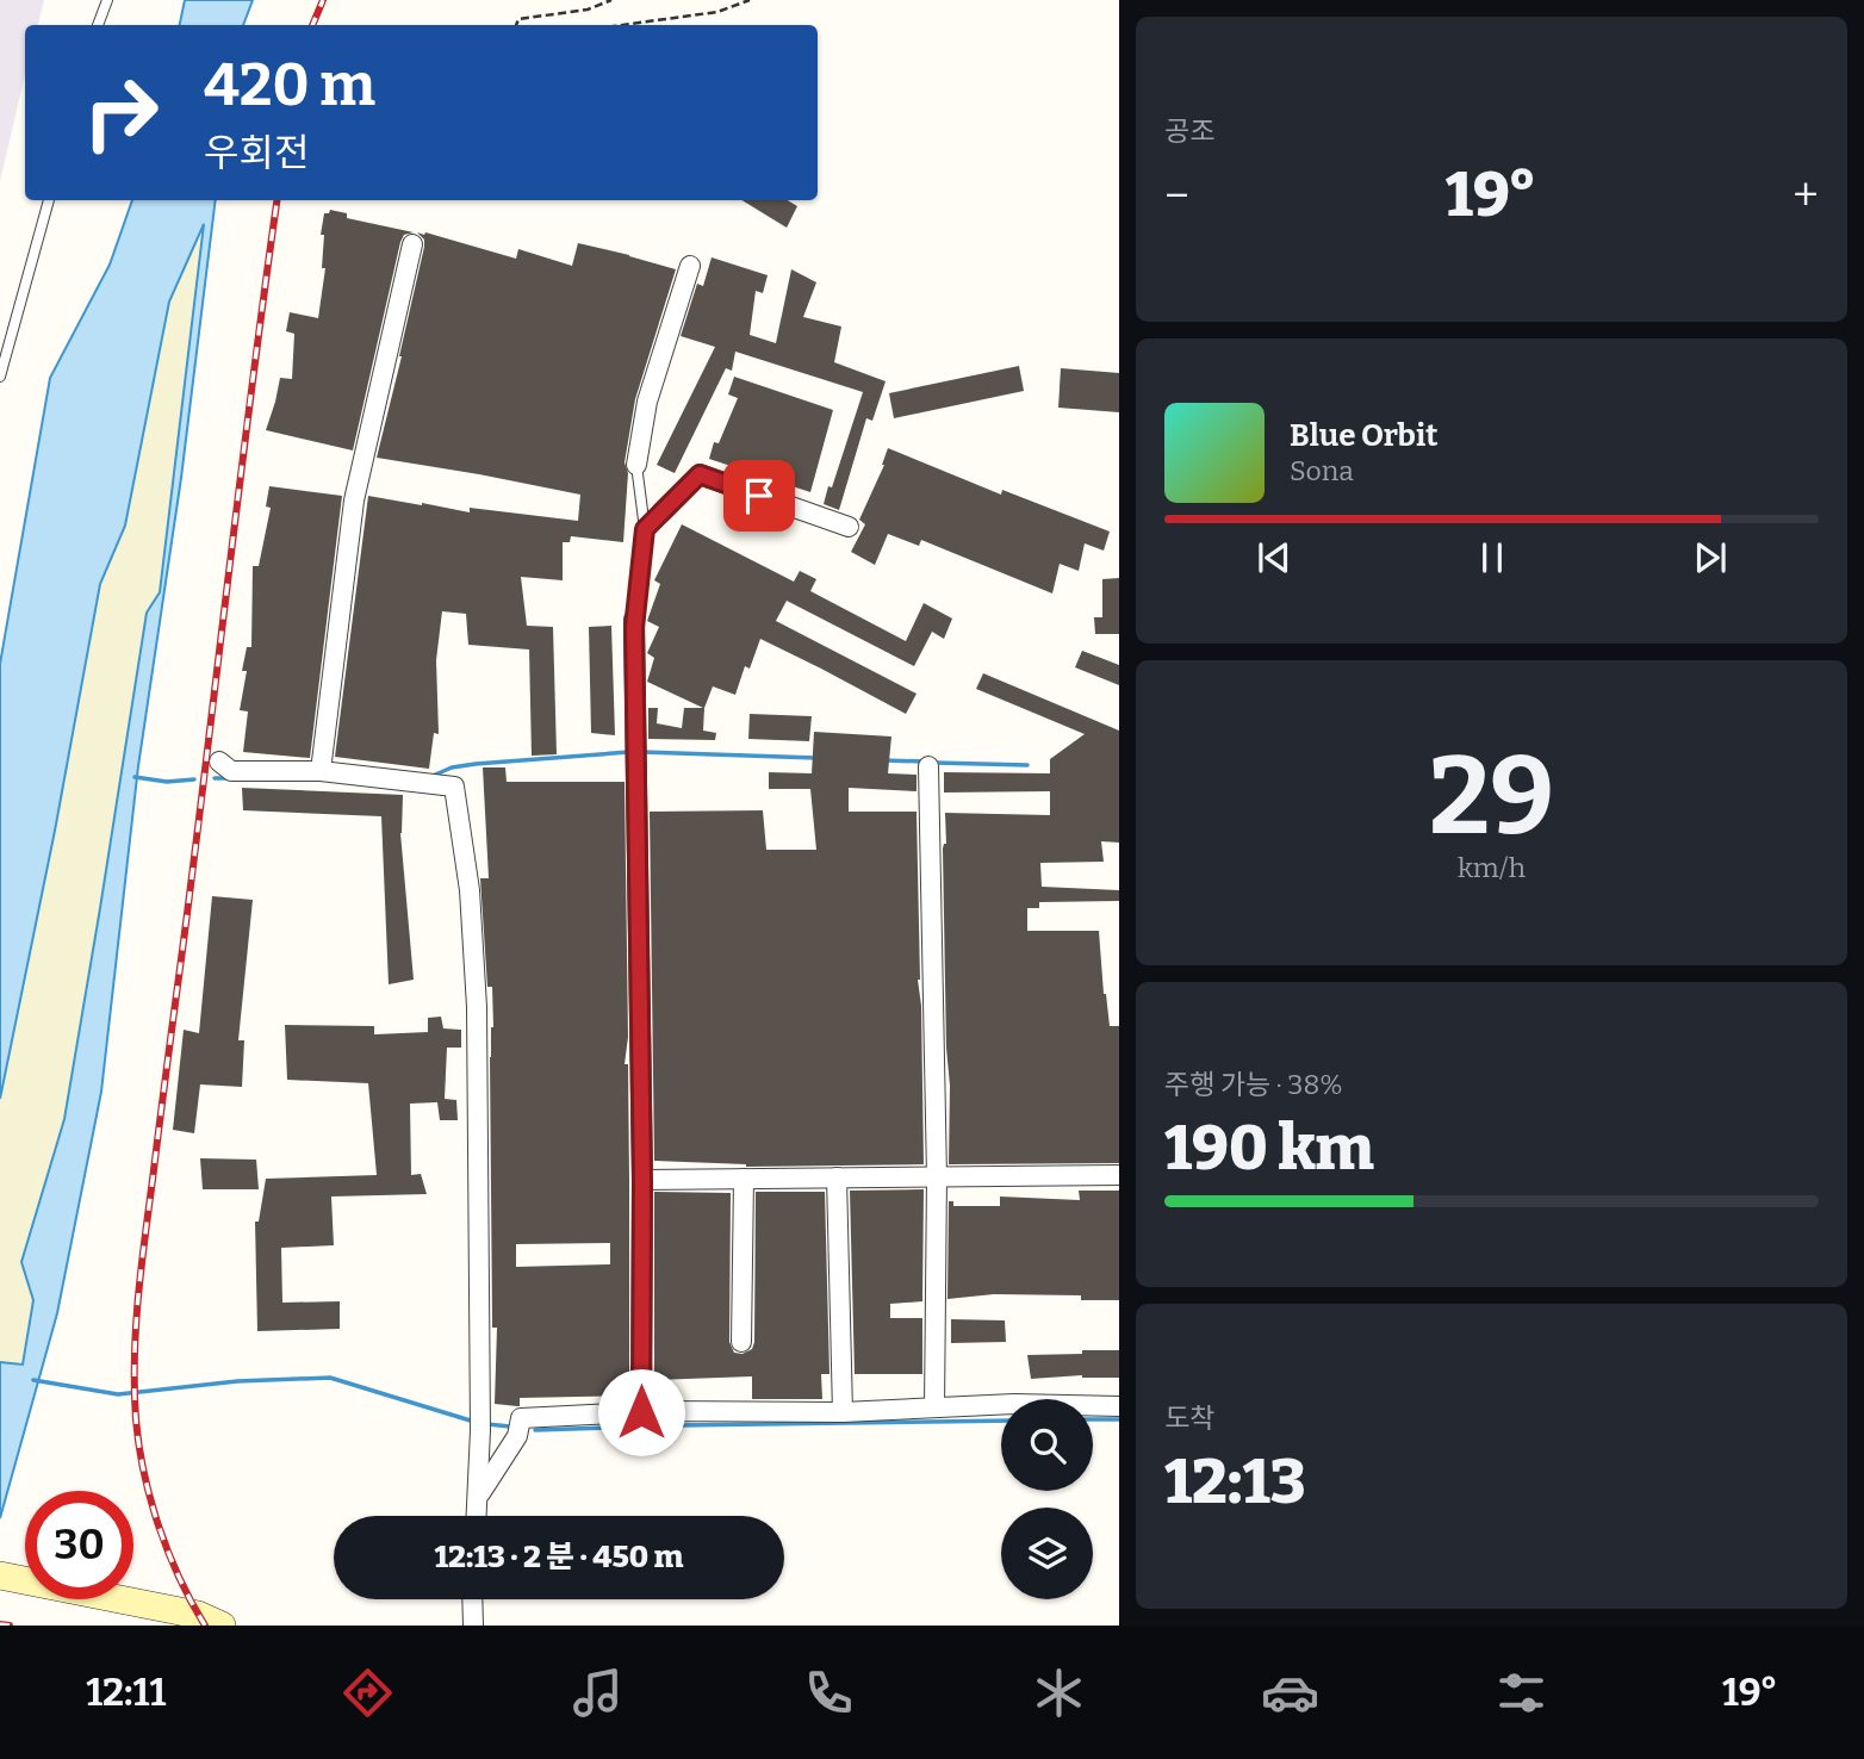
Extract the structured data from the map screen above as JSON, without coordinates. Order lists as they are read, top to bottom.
{
  "page": {
    "tile": [
      "공조",
      ["29", "km/h"],
      ["주행 가능 · 38%", "190 km"],
      ["도착", "12:13"]
    ],
    "turn": ["420 m", "우회전"],
    "heat": ["−", "19°", "+"],
    "song": ["Blue Orbit", "Sona"],
    "limit": "30",
    "trip": "12:13 · 2 분 · 450 m",
    "tabs": ["12:11", "19°"]
  }
}
